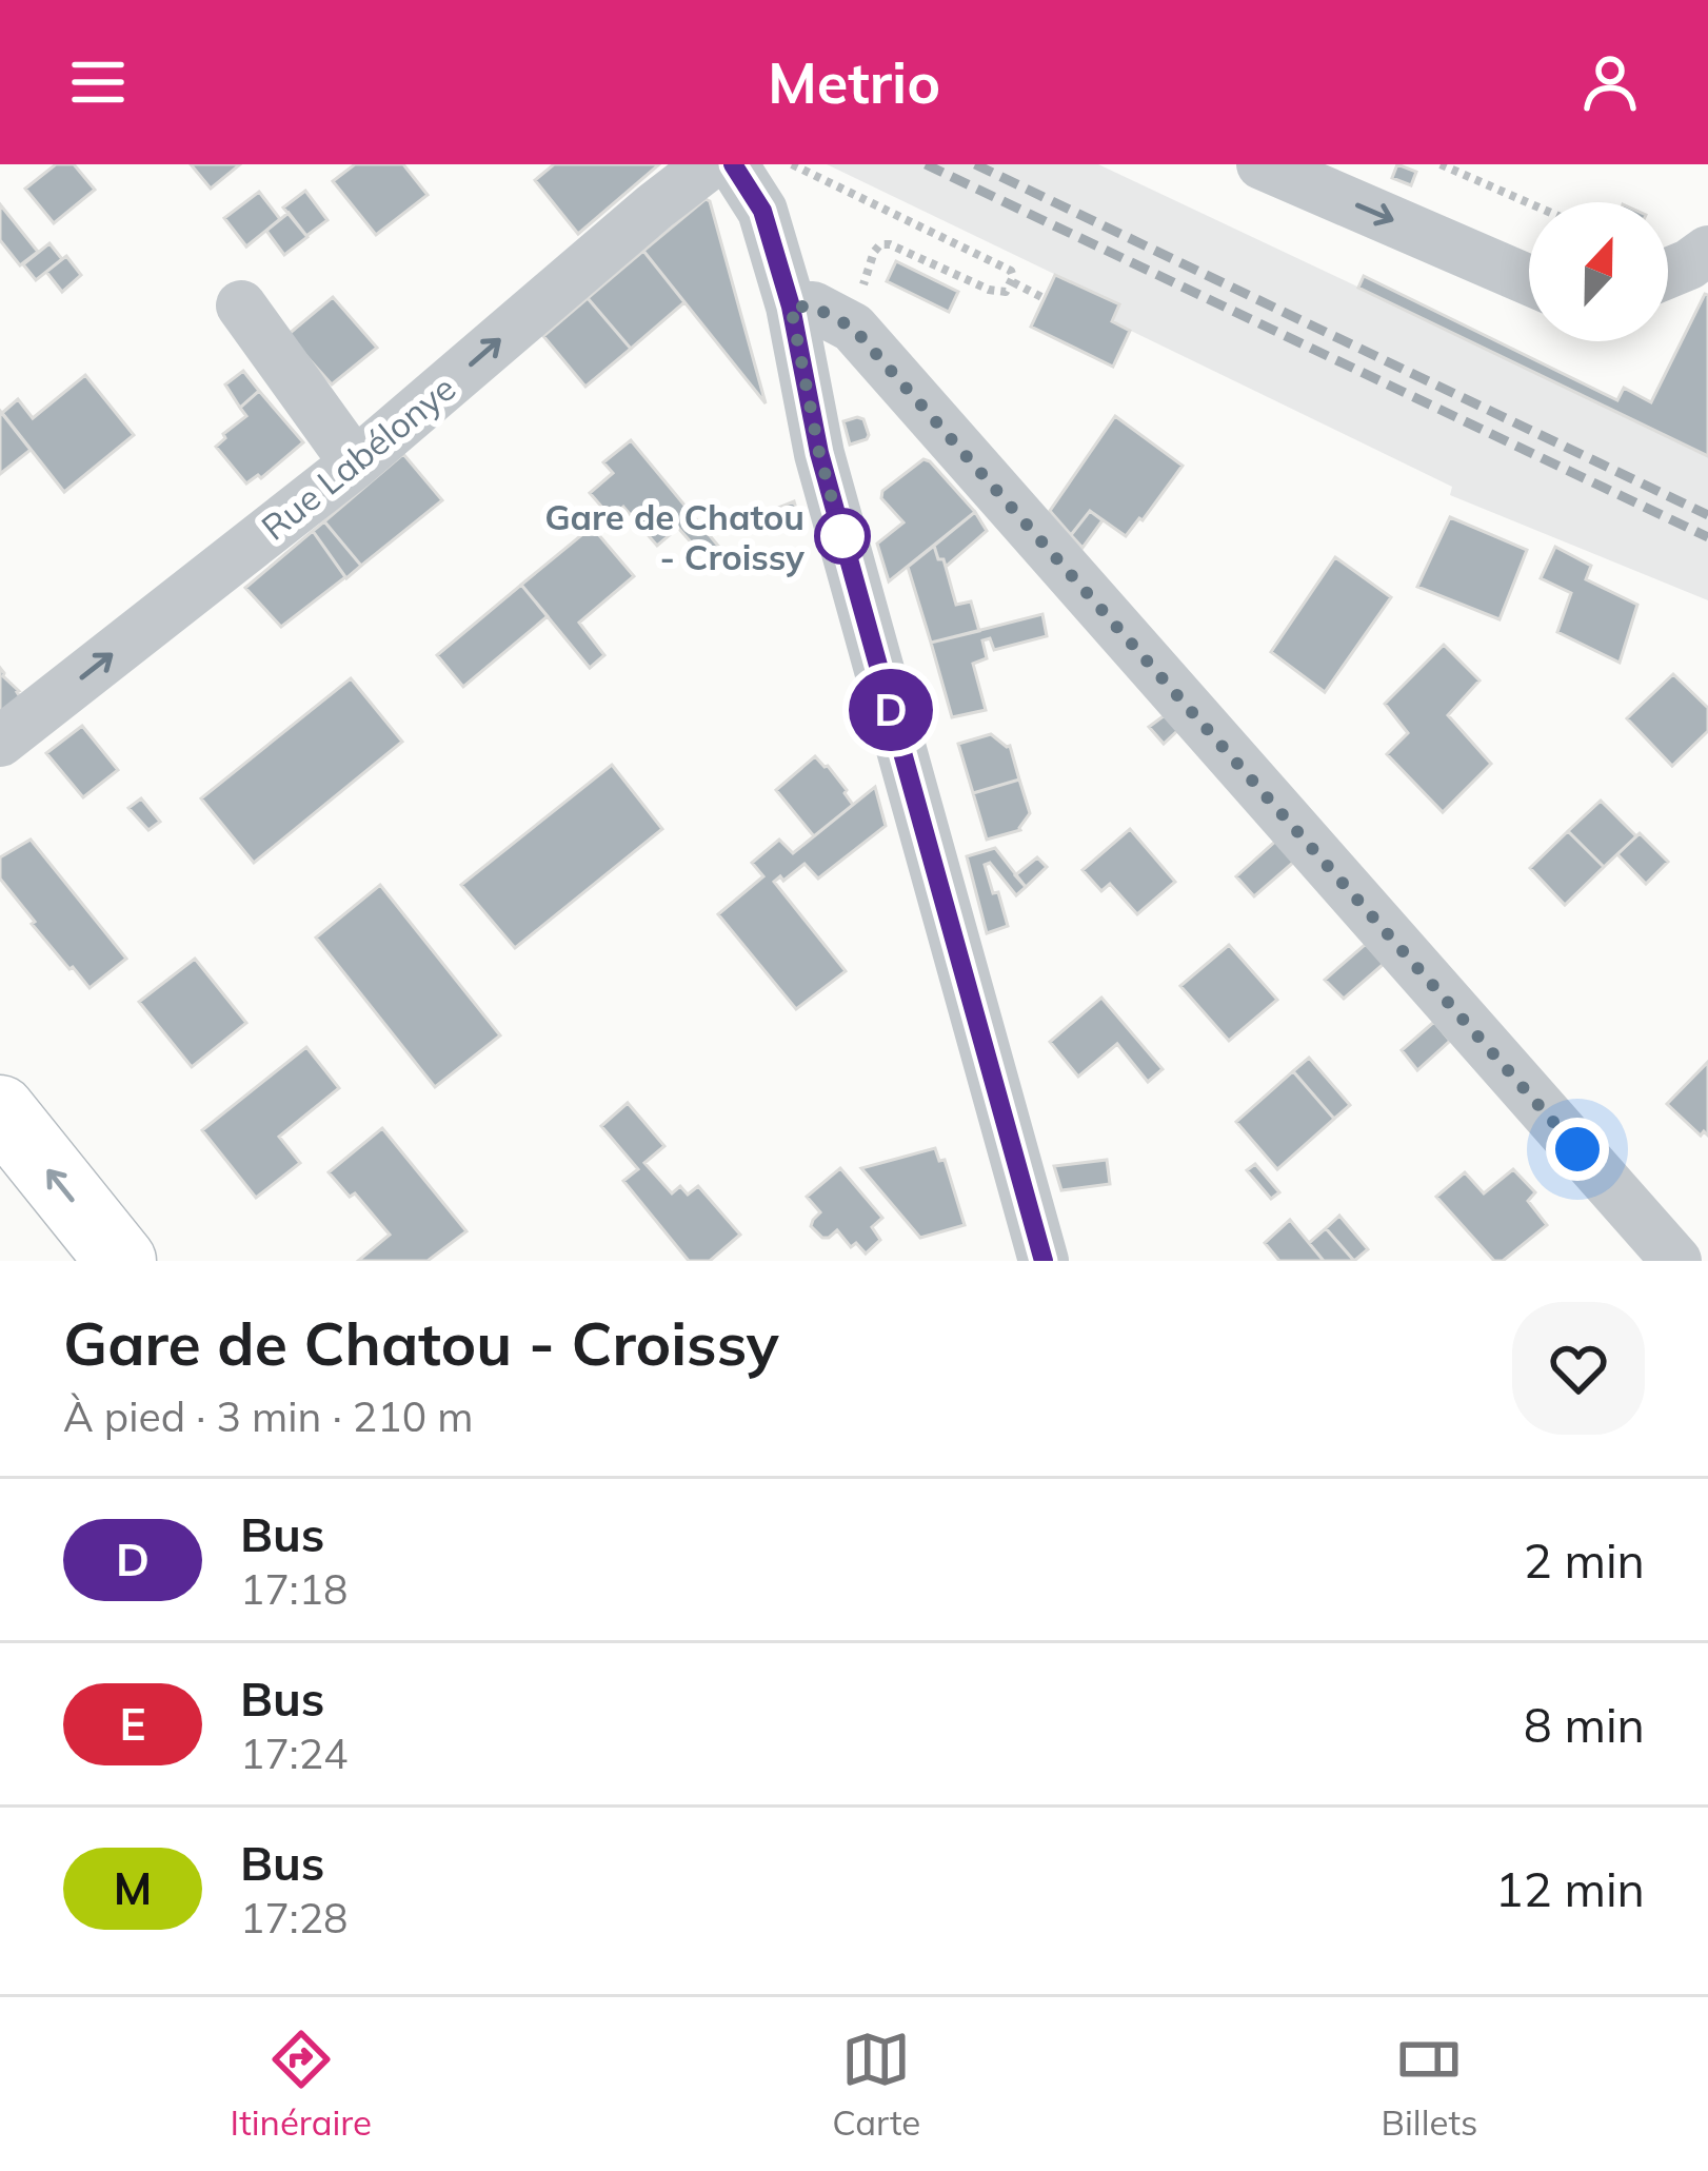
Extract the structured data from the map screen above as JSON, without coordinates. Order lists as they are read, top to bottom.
{
  "streets": {
    "street": ["Rue Labélonye"]
  },
  "one_way": ["Rue Labélonye"],
  "places": ["Gare de Chatou - Croissy"],
  "lines": ["bus line D"],
  "north": "top",
  "page": {
    "header": "Metrio",
    "on_map": "D",
    "heading": ["Gare de Chatou - Croissy", "À pied · 3 min · 210 m"],
    "list": [
      {
        "mark": "D",
        "name": "Bus",
        "note": "17:18",
        "value": "2 min"
      },
      {
        "mark": "E",
        "name": "Bus",
        "note": "17:24",
        "value": "8 min"
      },
      {
        "mark": "M",
        "name": "Bus",
        "note": "17:28",
        "value": "12 min"
      }
    ],
    "tabs": ["Itinéraire", "Carte", "Billets"]
  }
}
